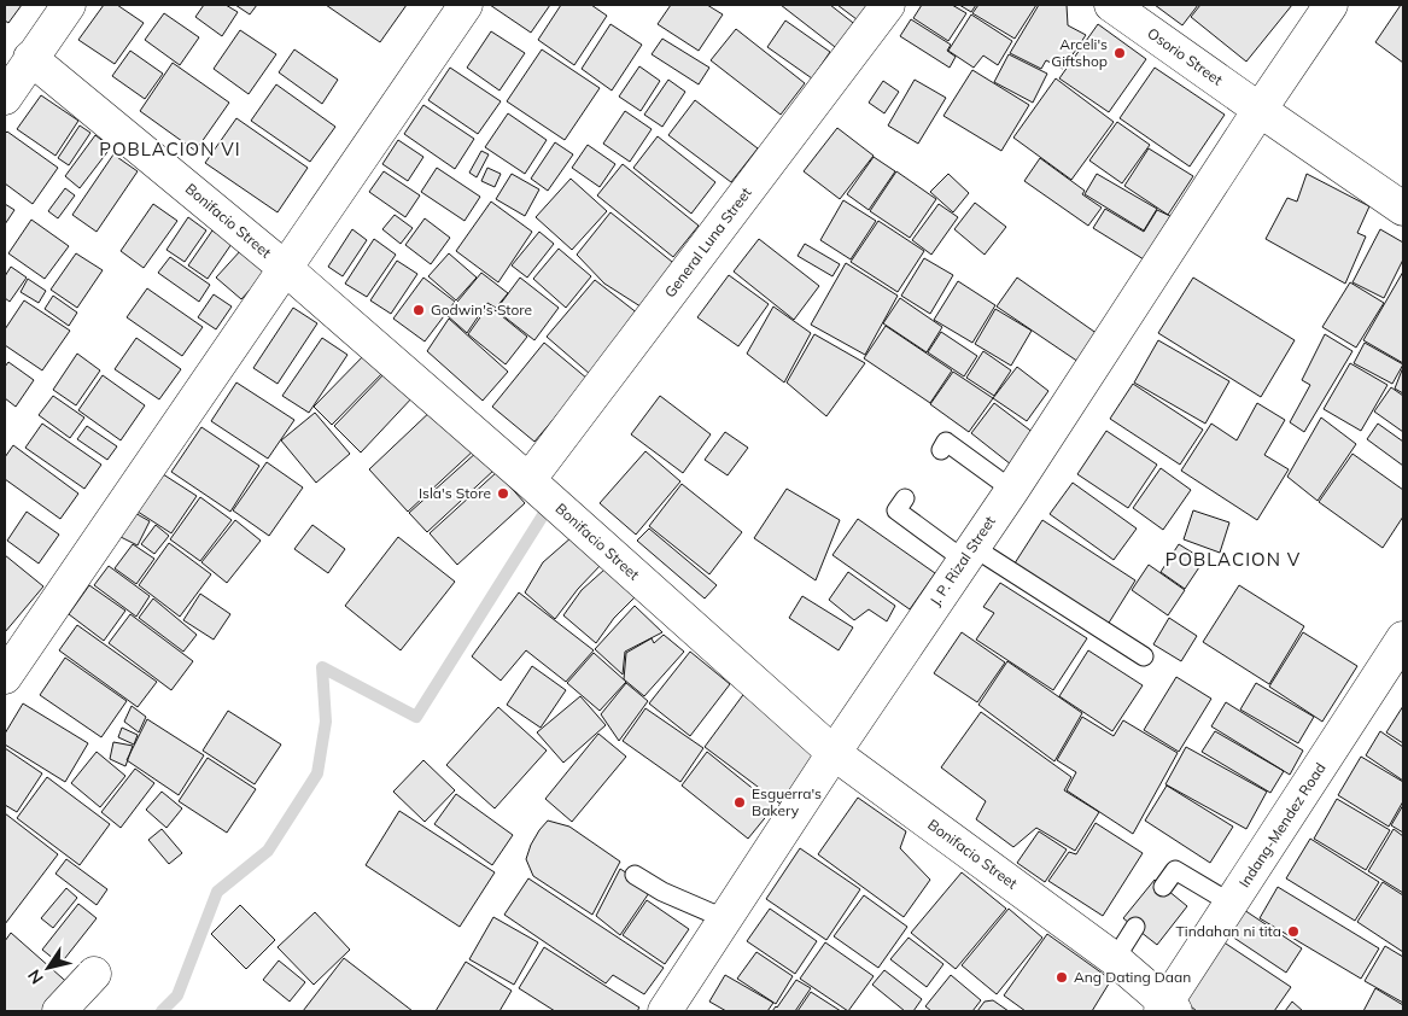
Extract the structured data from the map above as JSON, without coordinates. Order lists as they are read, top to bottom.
{
  "streets": {
    "street": [
      "Osorio Street",
      "Bonifacio Street",
      "General Luna Street",
      "J. P. Rizal Street",
      "Indang-Mendez Road"
    ]
  },
  "crossings": [
    ["Osorio Street", "J. P. Rizal Street"],
    ["Bonifacio Street", "General Luna Street"],
    ["Bonifacio Street", "J. P. Rizal Street"],
    ["Bonifacio Street", "Indang-Mendez Road"]
  ],
  "districts": ["POBLACION VI", "POBLACION V"],
  "places": [
    "Arceli's Giftshop",
    "Godwin's Store",
    "Isla's Store",
    "Esguerra's Bakery",
    "Tindahan ni tita",
    "Ang Dating Daan"
  ],
  "north": "bottom left"
}
